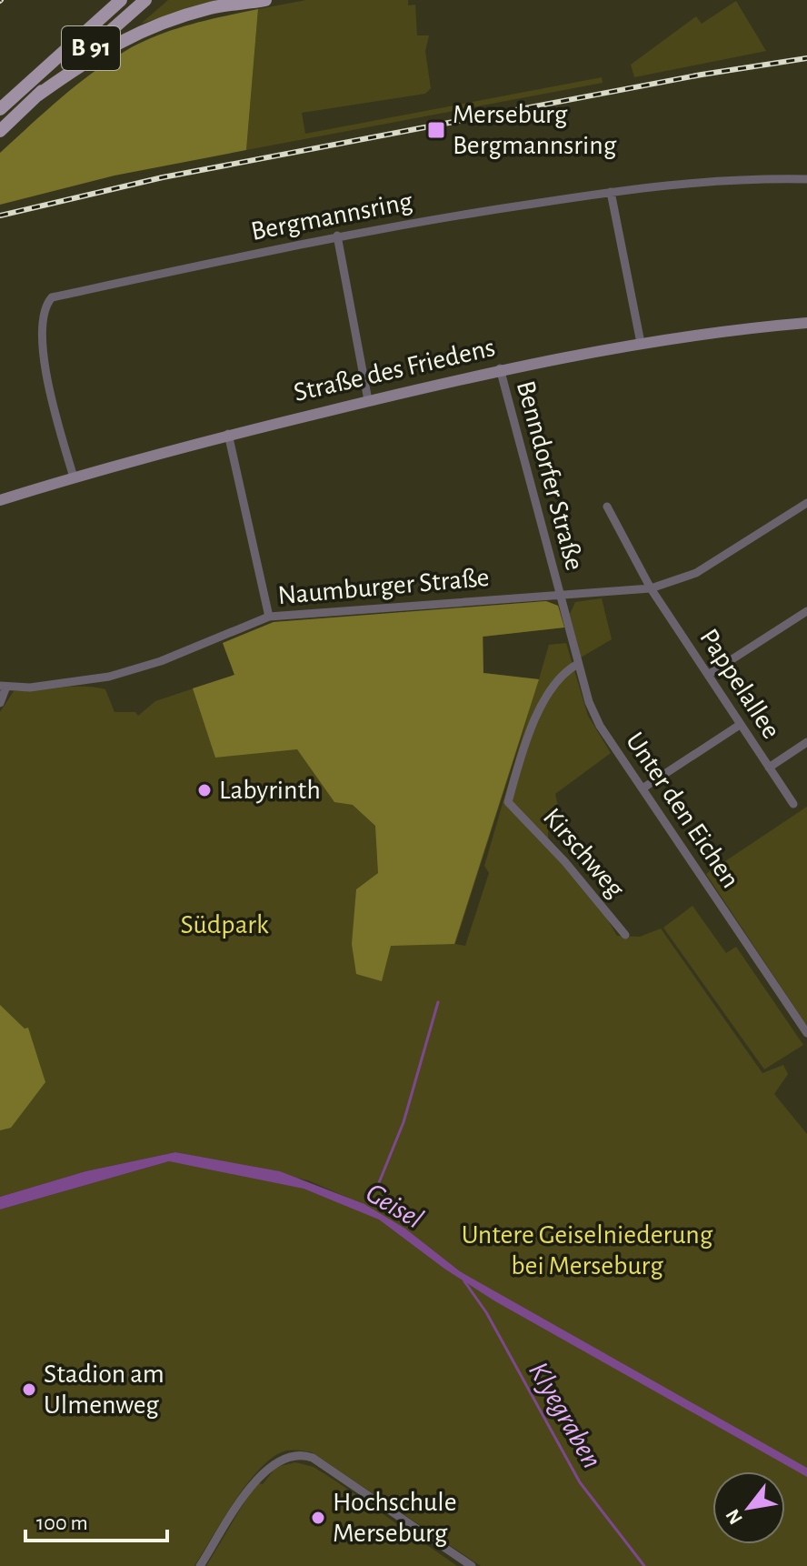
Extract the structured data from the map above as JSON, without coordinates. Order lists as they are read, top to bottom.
{
  "streets": {
    "main road": ["B 91"],
    "street": [
      "Bergmannsring",
      "Straße des Friedens",
      "Benndorfer Straße",
      "Naumburger Straße",
      "Pappelallee",
      "Unter den Eichen",
      "Kirschweg"
    ]
  },
  "crossings": [
    ["Bergmannsring", "Straße des Friedens"],
    ["Straße des Friedens", "Benndorfer Straße"],
    ["Benndorfer Straße", "Naumburger Straße"],
    ["Benndorfer Straße", "Unter den Eichen"],
    ["Naumburger Straße", "Pappelallee"],
    ["Naumburger Straße", "Unter den Eichen"],
    ["Unter den Eichen", "Kirschweg"]
  ],
  "water": ["Geisel", "Klyegraben"],
  "parks": ["Südpark", "Untere Geiselniederung bei Merseburg"],
  "places": {
    "transit": ["Merseburg Bergmannsring"],
    "other": ["Labyrinth", "Stadion am Ulmenweg", "Hochschule Merseburg"]
  },
  "scale_bar": "100 m",
  "north": "bottom left"
}
